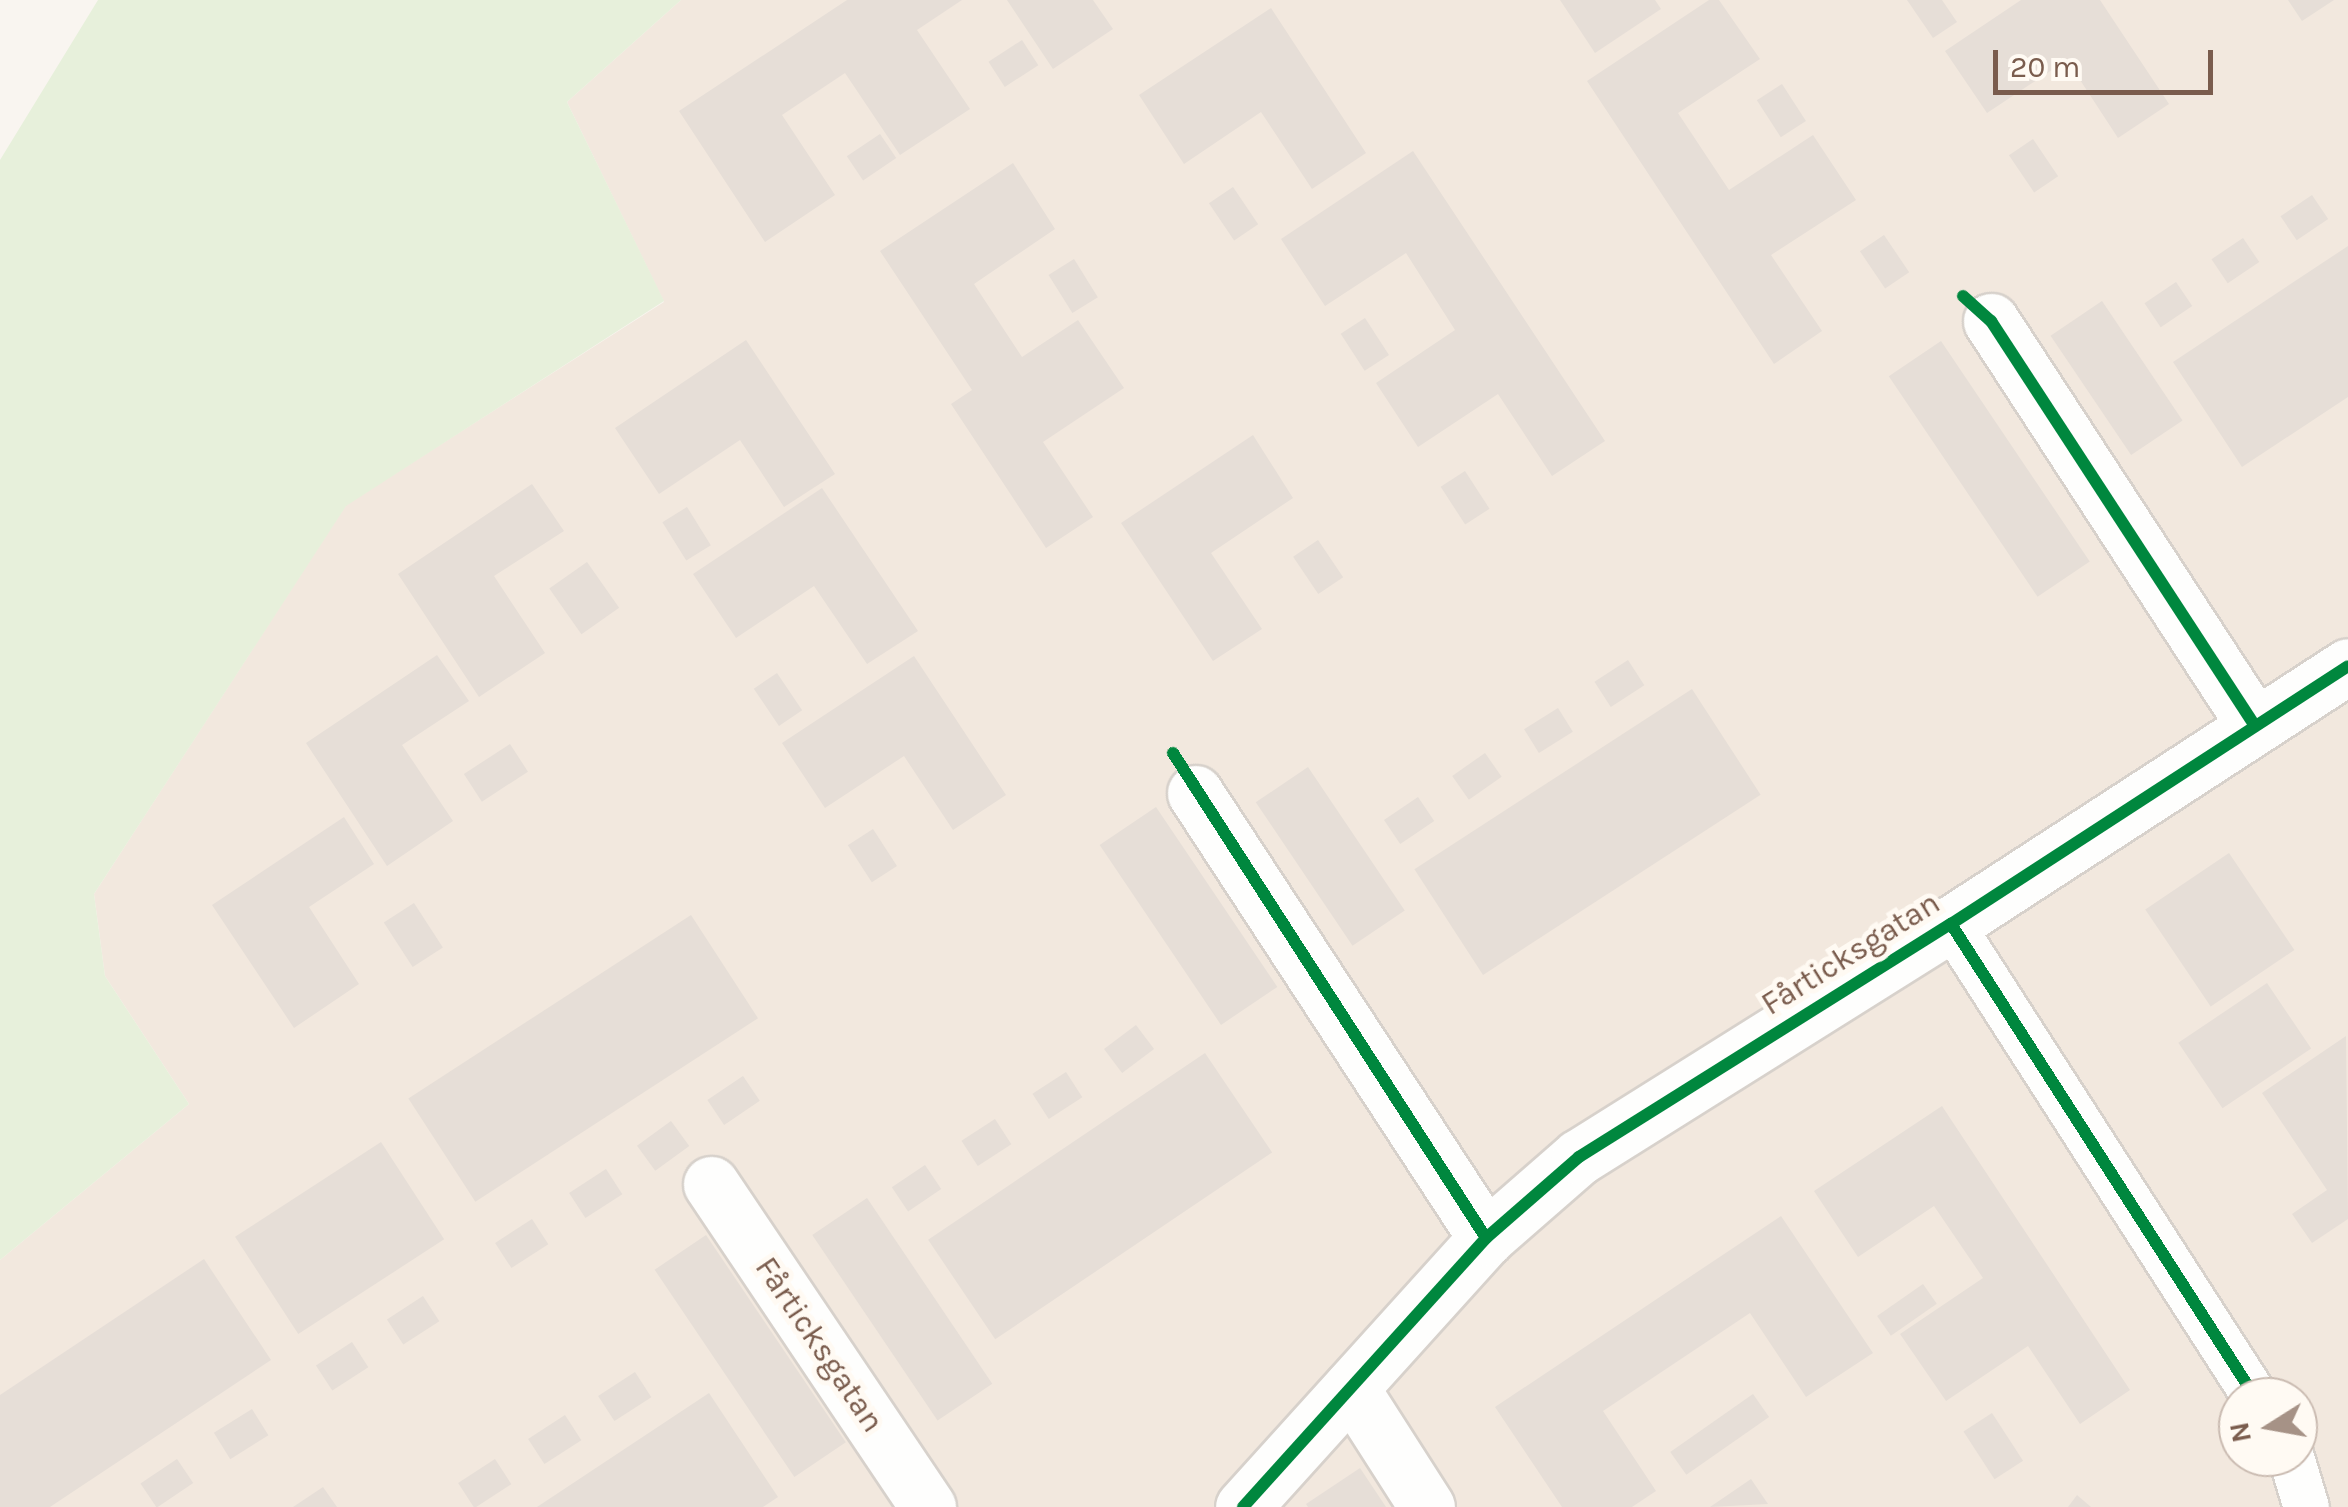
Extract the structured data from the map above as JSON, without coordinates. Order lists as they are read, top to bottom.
{
  "streets": {
    "street": ["Fårticksgatan"]
  },
  "scale_bar": "20 m",
  "north": "left"
}
